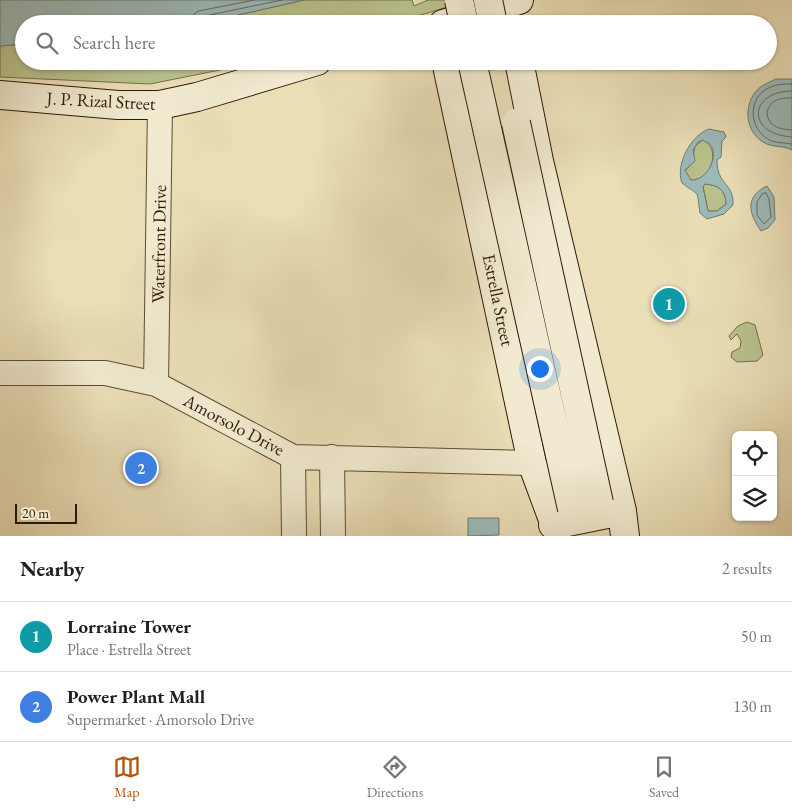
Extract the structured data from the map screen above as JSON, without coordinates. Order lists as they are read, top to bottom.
{
  "streets": {
    "main road": ["J. P. Rizal Street", "Estrella Street"],
    "street": ["Waterfront Drive", "Amorsolo Drive"]
  },
  "crossings": [
    ["J. P. Rizal Street", "Waterfront Drive"],
    ["Waterfront Drive", "Amorsolo Drive"],
    ["Estrella Street", "Amorsolo Drive"]
  ],
  "scale_bar": "20 m",
  "page": {
    "search": "Search here",
    "pins": ["1", "2"],
    "scale": "20 m",
    "heading": ["Nearby", "2 results"],
    "list": [
      {
        "mark": "1",
        "name": "Lorraine Tower",
        "note": "Place · Estrella Street",
        "value": "50 m"
      },
      {
        "mark": "2",
        "name": "Power Plant Mall",
        "note": "Supermarket · Amorsolo Drive",
        "value": "130 m"
      }
    ],
    "nav": ["Map", "Directions", "Saved"]
  }
}
